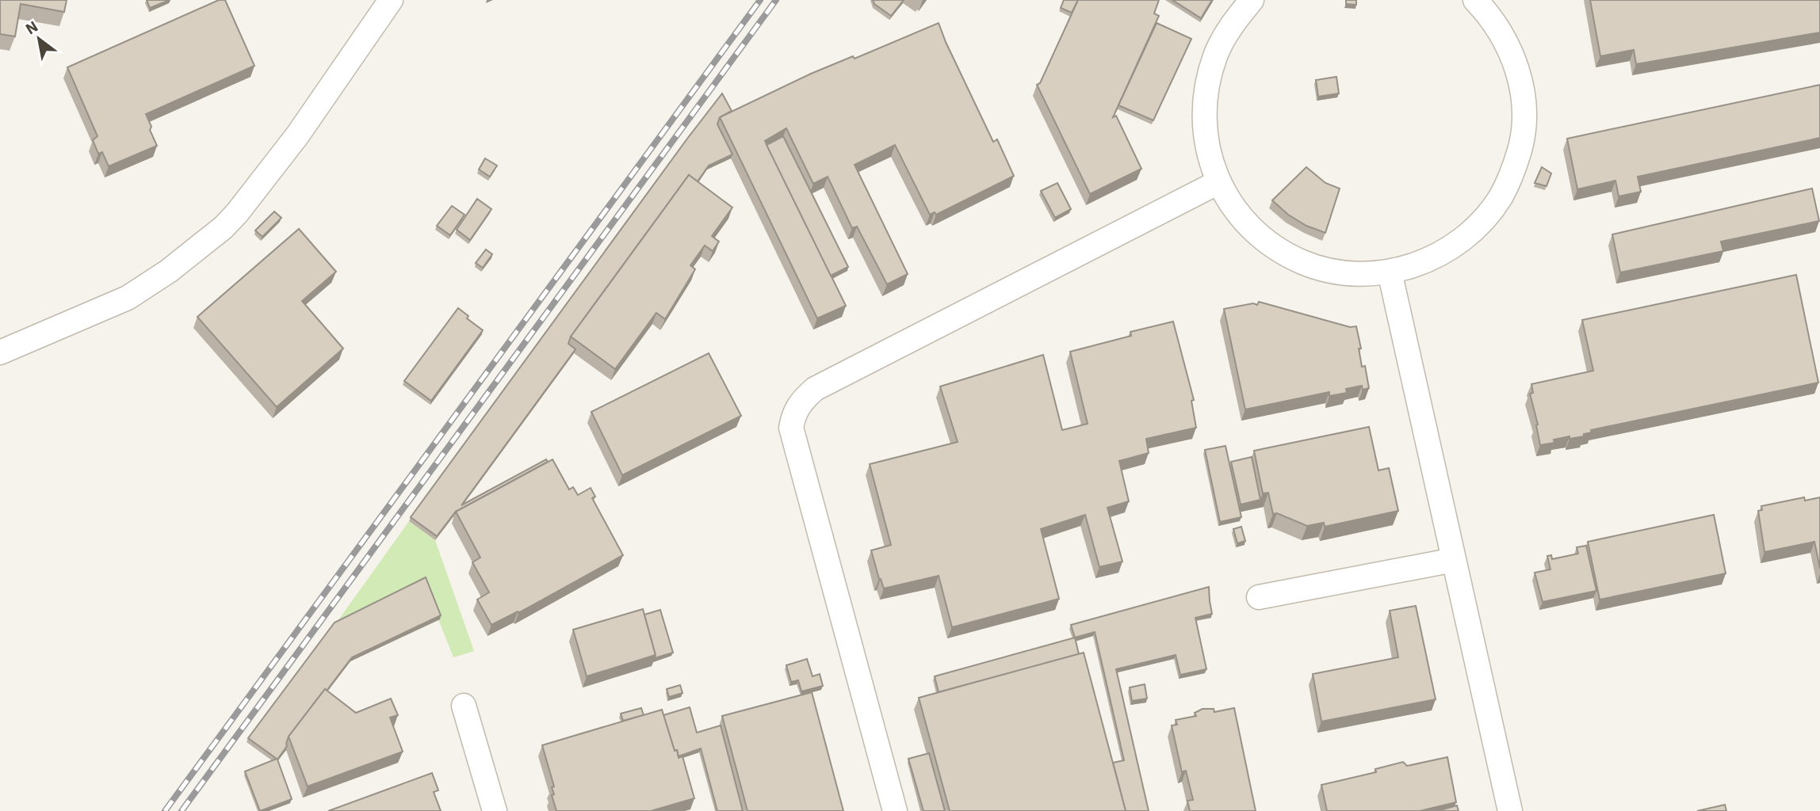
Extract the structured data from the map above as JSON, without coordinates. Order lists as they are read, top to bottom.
{
  "north": "top left"
}
